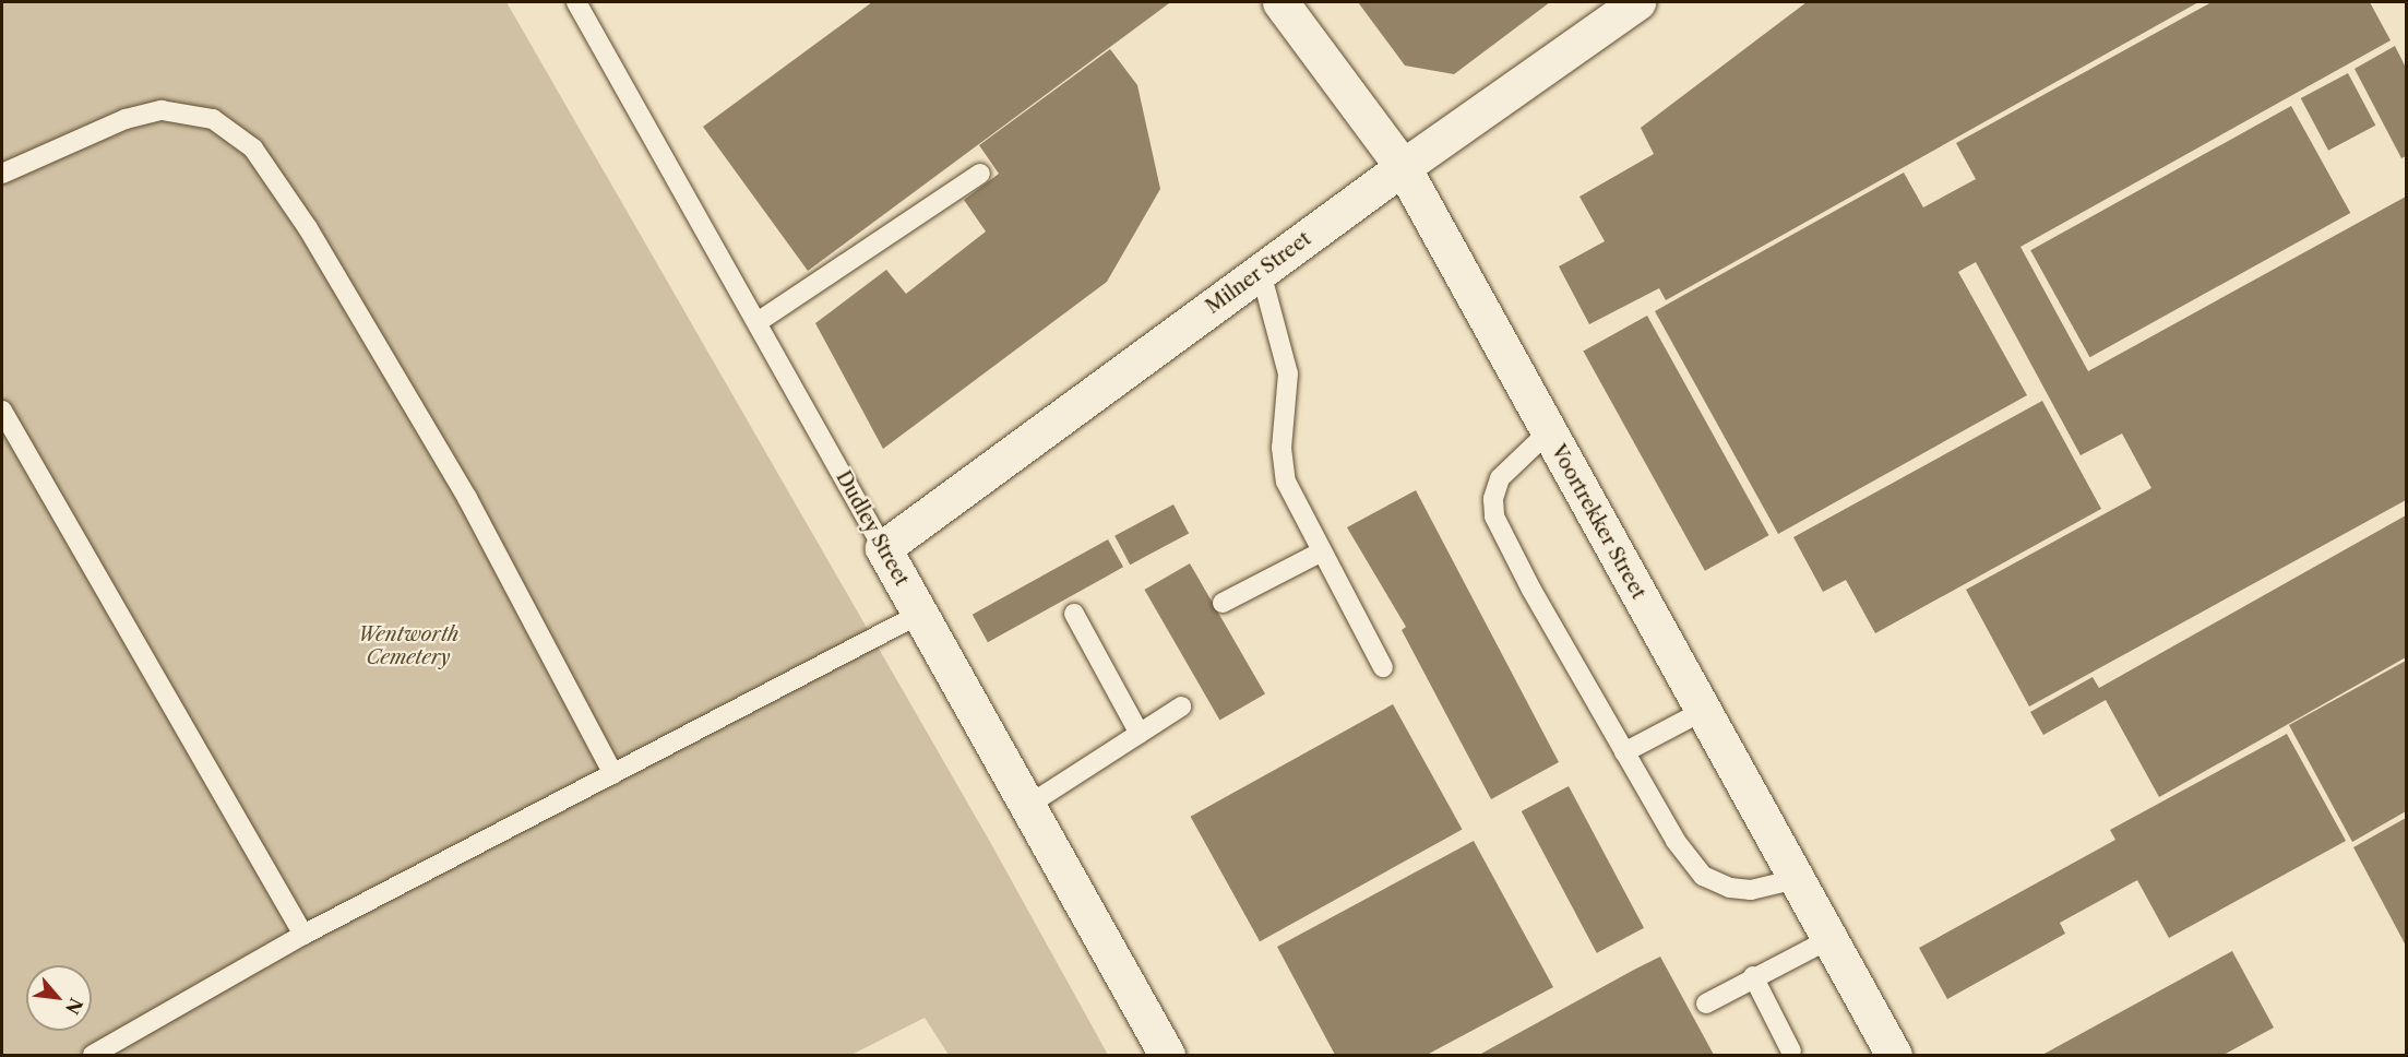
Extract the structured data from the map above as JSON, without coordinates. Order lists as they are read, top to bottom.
{
  "streets": {
    "street": ["Milner Street", "Voortrekker Street", "Dudley Street"]
  },
  "crossings": [
    ["Milner Street", "Voortrekker Street"],
    ["Milner Street", "Dudley Street"]
  ],
  "parks": ["Wentworth Cemetery"],
  "north": "bottom right"
}
